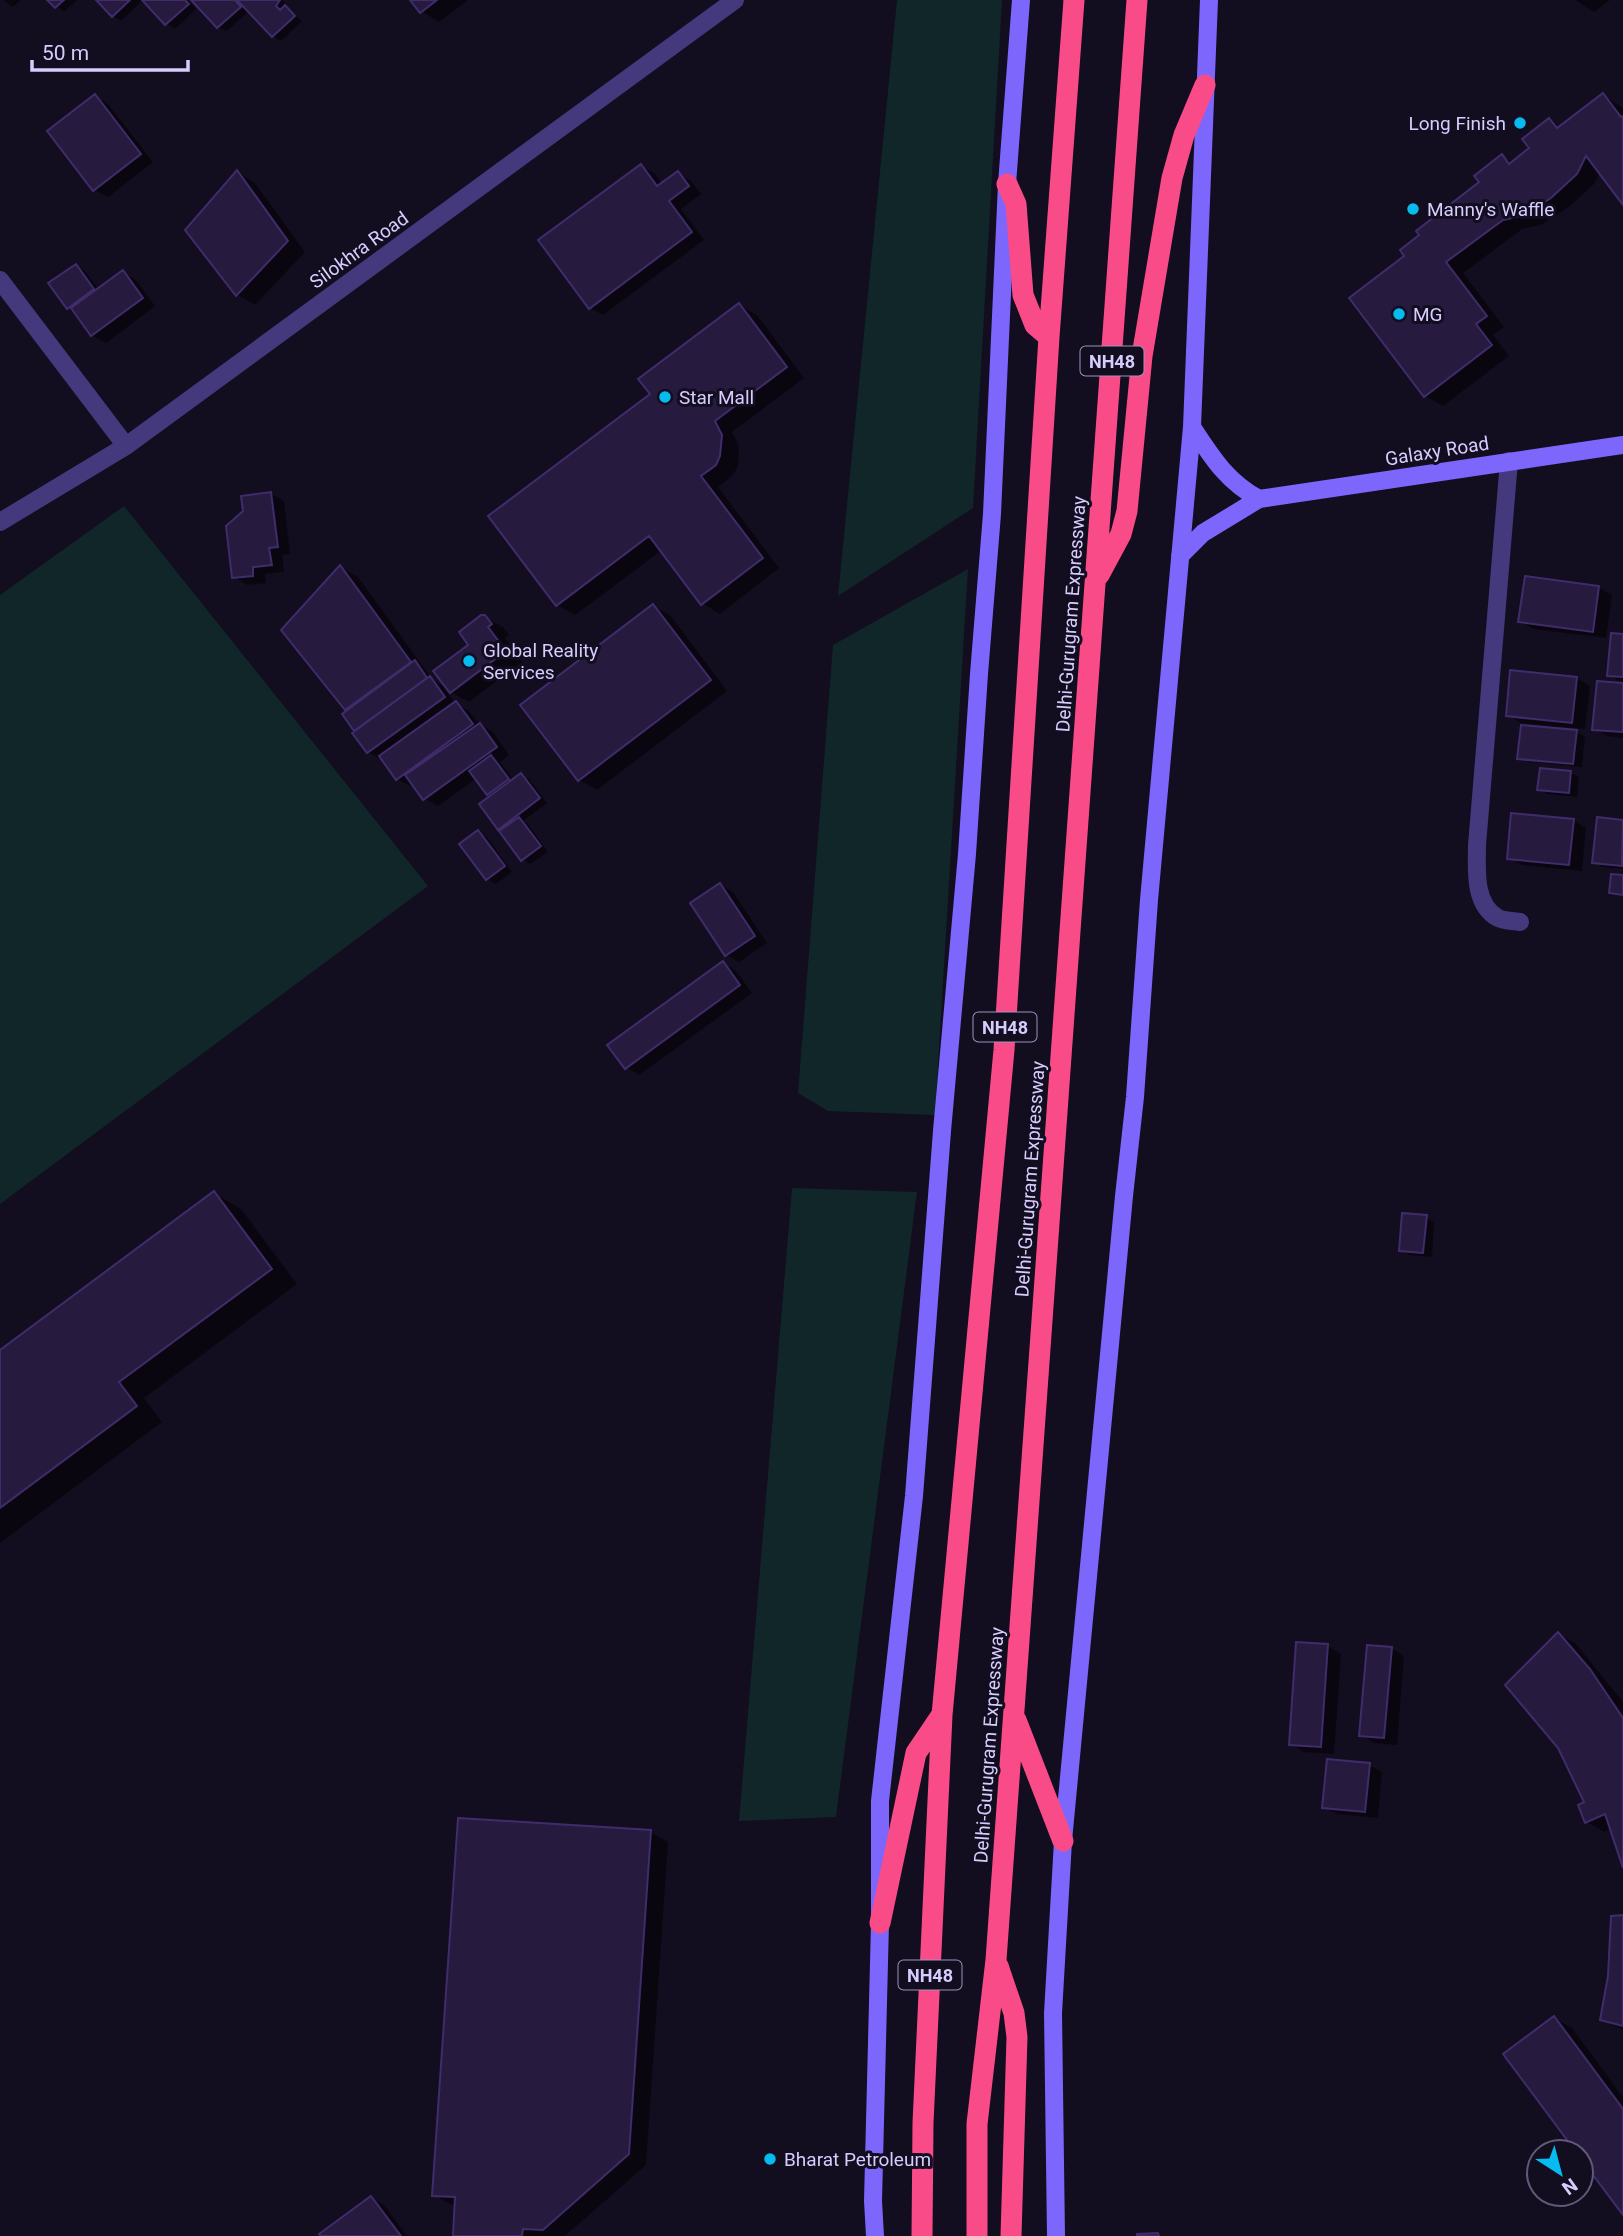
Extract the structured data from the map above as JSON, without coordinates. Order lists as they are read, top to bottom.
{
  "streets": {
    "highway": ["NH48", "Delhi-Gurugram Expressway"],
    "main road": ["Galaxy Road"],
    "street": ["Silokhra Road"]
  },
  "places": [
    "Long Finish",
    "Manny's Waffle",
    "MG",
    "Star Mall",
    "Global Reality Services",
    "Bharat Petroleum"
  ],
  "scale_bar": "50 m",
  "north": "bottom right"
}
